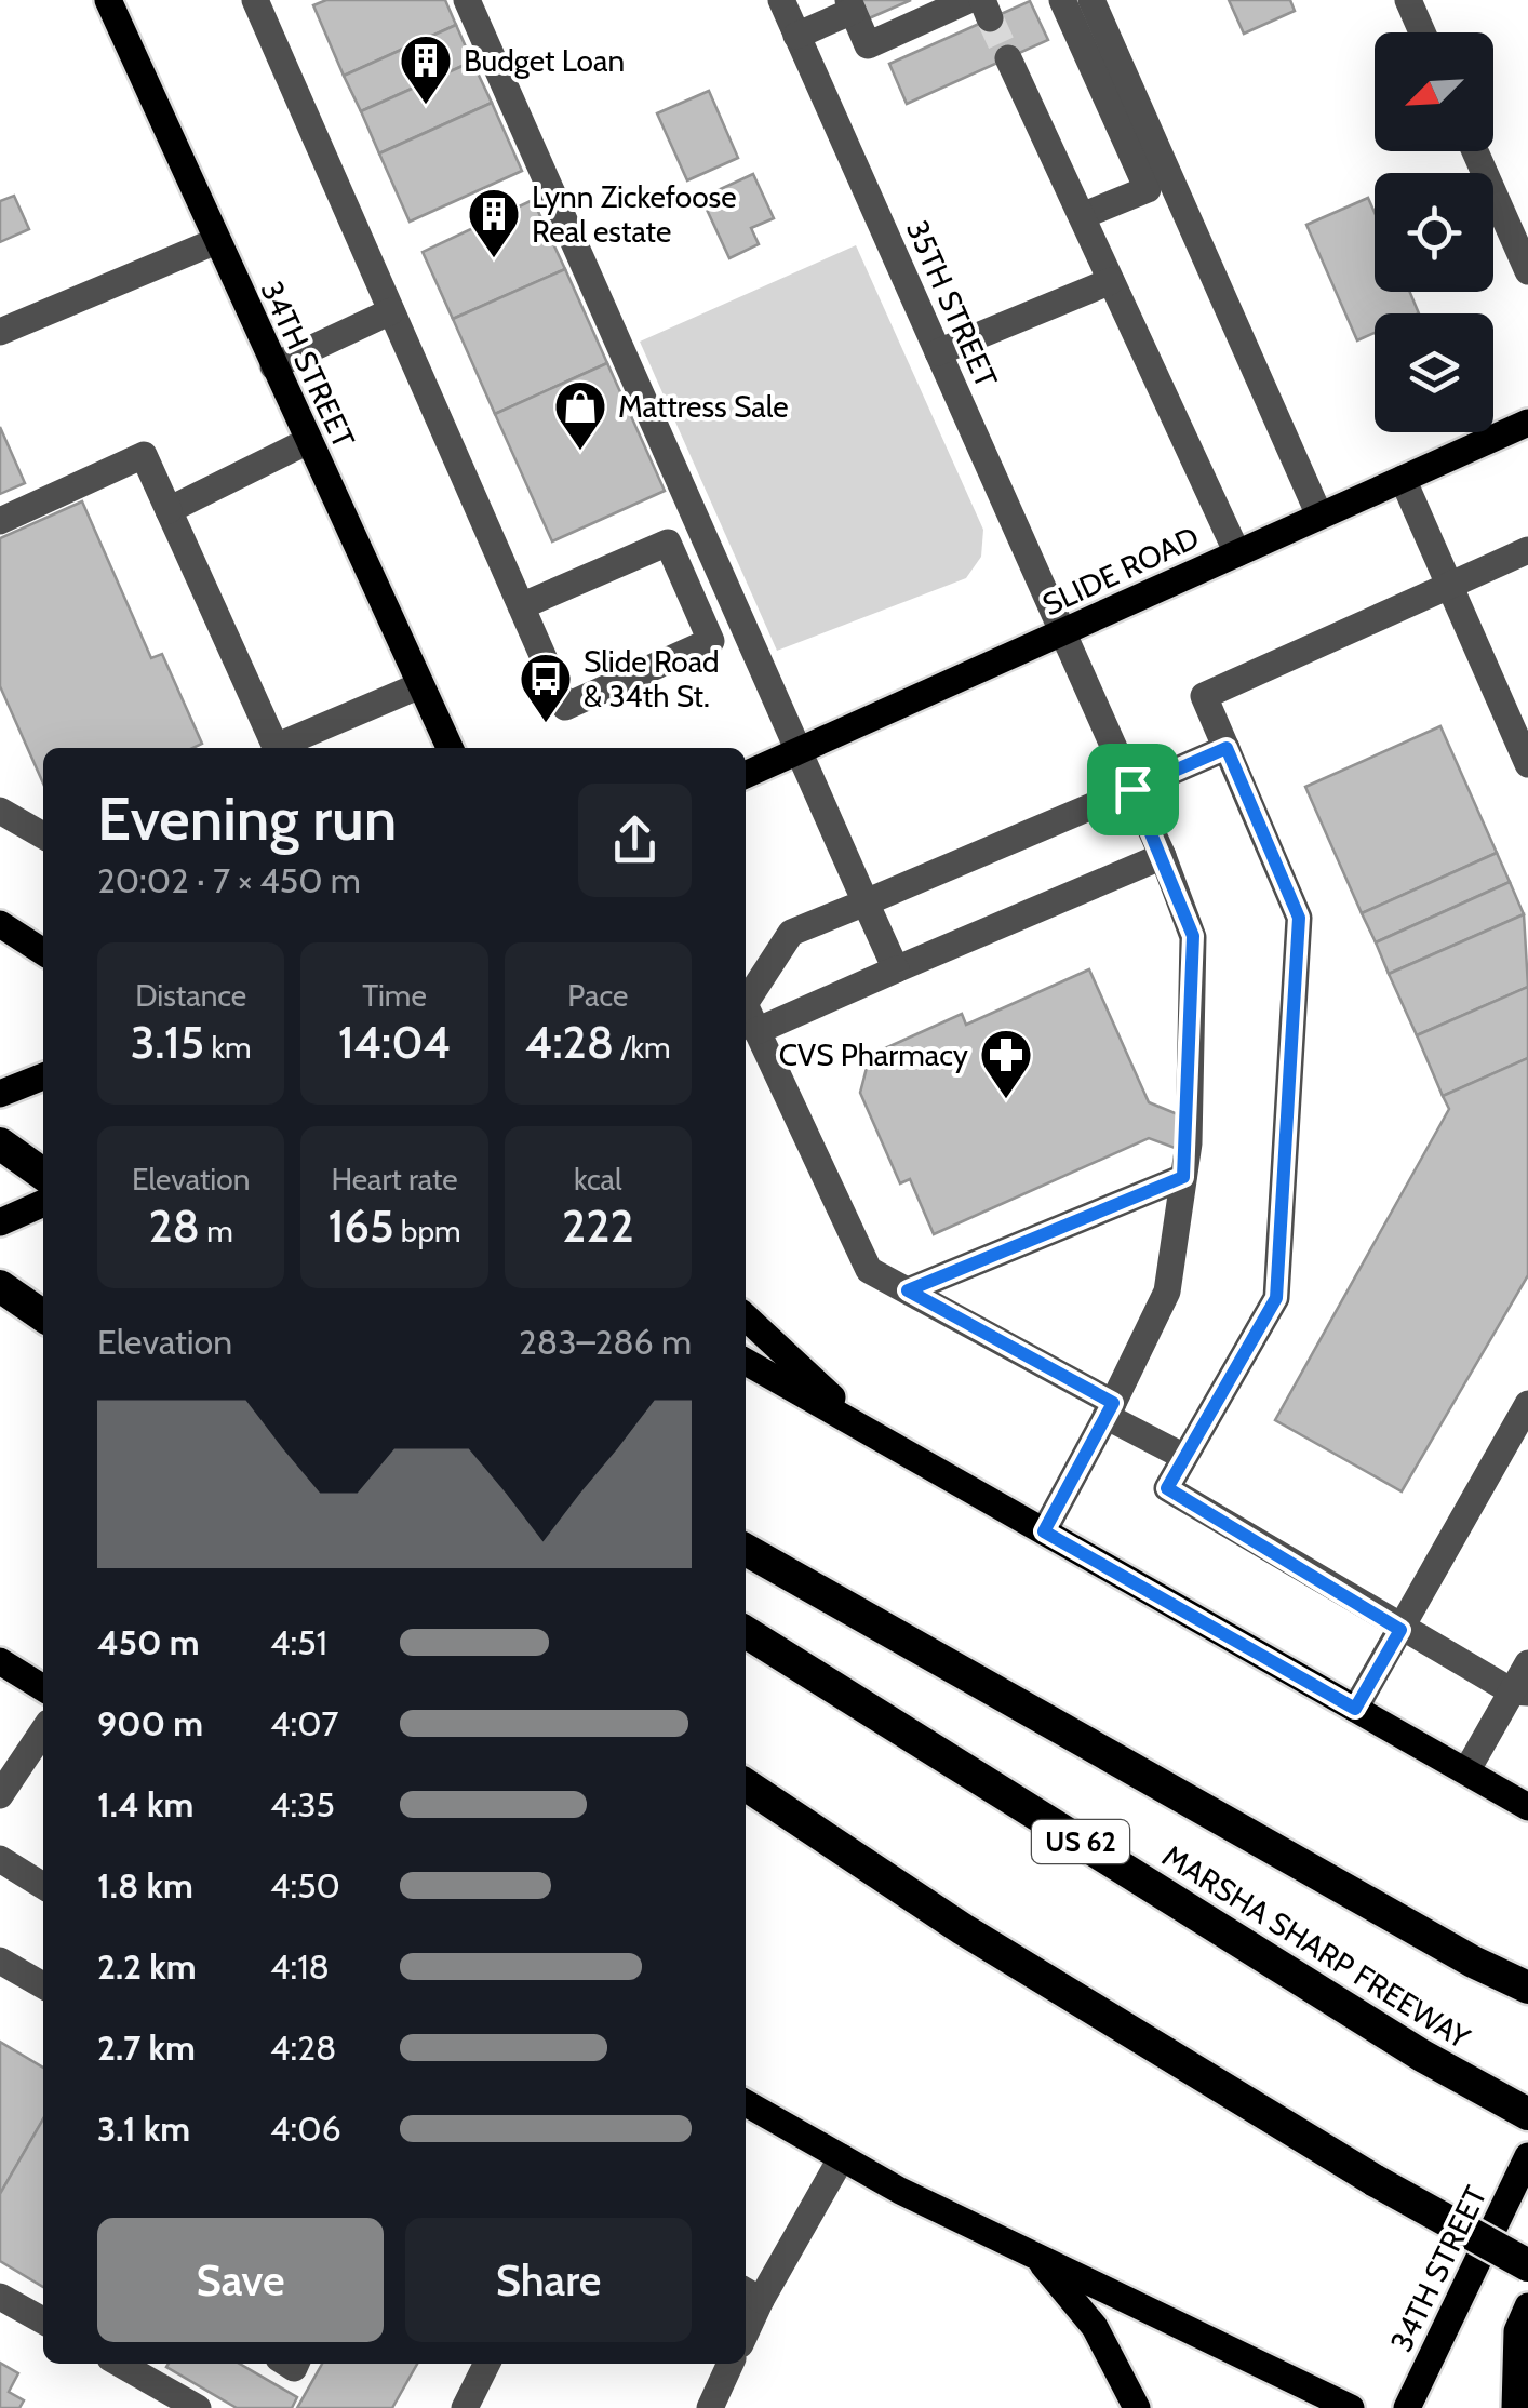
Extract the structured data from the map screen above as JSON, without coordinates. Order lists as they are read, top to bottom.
{
  "streets": {
    "highway": ["US 62", "MARSHA SHARP FREEWAY"],
    "main road": ["34TH STREET", "SLIDE ROAD"],
    "street": ["35TH STREET"]
  },
  "crossings": [
    ["35TH STREET", "SLIDE ROAD"]
  ],
  "places": {
    "building": ["Budget Loan", "Lynn Zickefoose Real estate"],
    "shop": ["Mattress Sale"],
    "bus stop": ["Slide Road & 34th St."],
    "pharmacy": ["CVS Pharmacy"]
  },
  "north": "bottom left",
  "page": {
    "heading": ["Evening run", "20:02 · 7 × 450 m"],
    "stats": [
      ["Distance", "3.15 km"],
      ["Time", "14:04"],
      ["Pace", "4:28 /km"],
      ["Elevation", "28 m"],
      ["Heart rate", "165 bpm"],
      ["kcal", "222"]
    ],
    "chart": ["Elevation", "283–286 m"],
    "list": [
      {
        "name": "450 m",
        "note": "4:51"
      },
      {
        "name": "900 m",
        "note": "4:07"
      },
      {
        "name": "1.4 km",
        "note": "4:35"
      },
      {
        "name": "1.8 km",
        "note": "4:50"
      },
      {
        "name": "2.2 km",
        "note": "4:18"
      },
      {
        "name": "2.7 km",
        "note": "4:28"
      },
      {
        "name": "3.1 km",
        "note": "4:06"
      }
    ],
    "buttons": ["Save", "Share"]
  }
}
